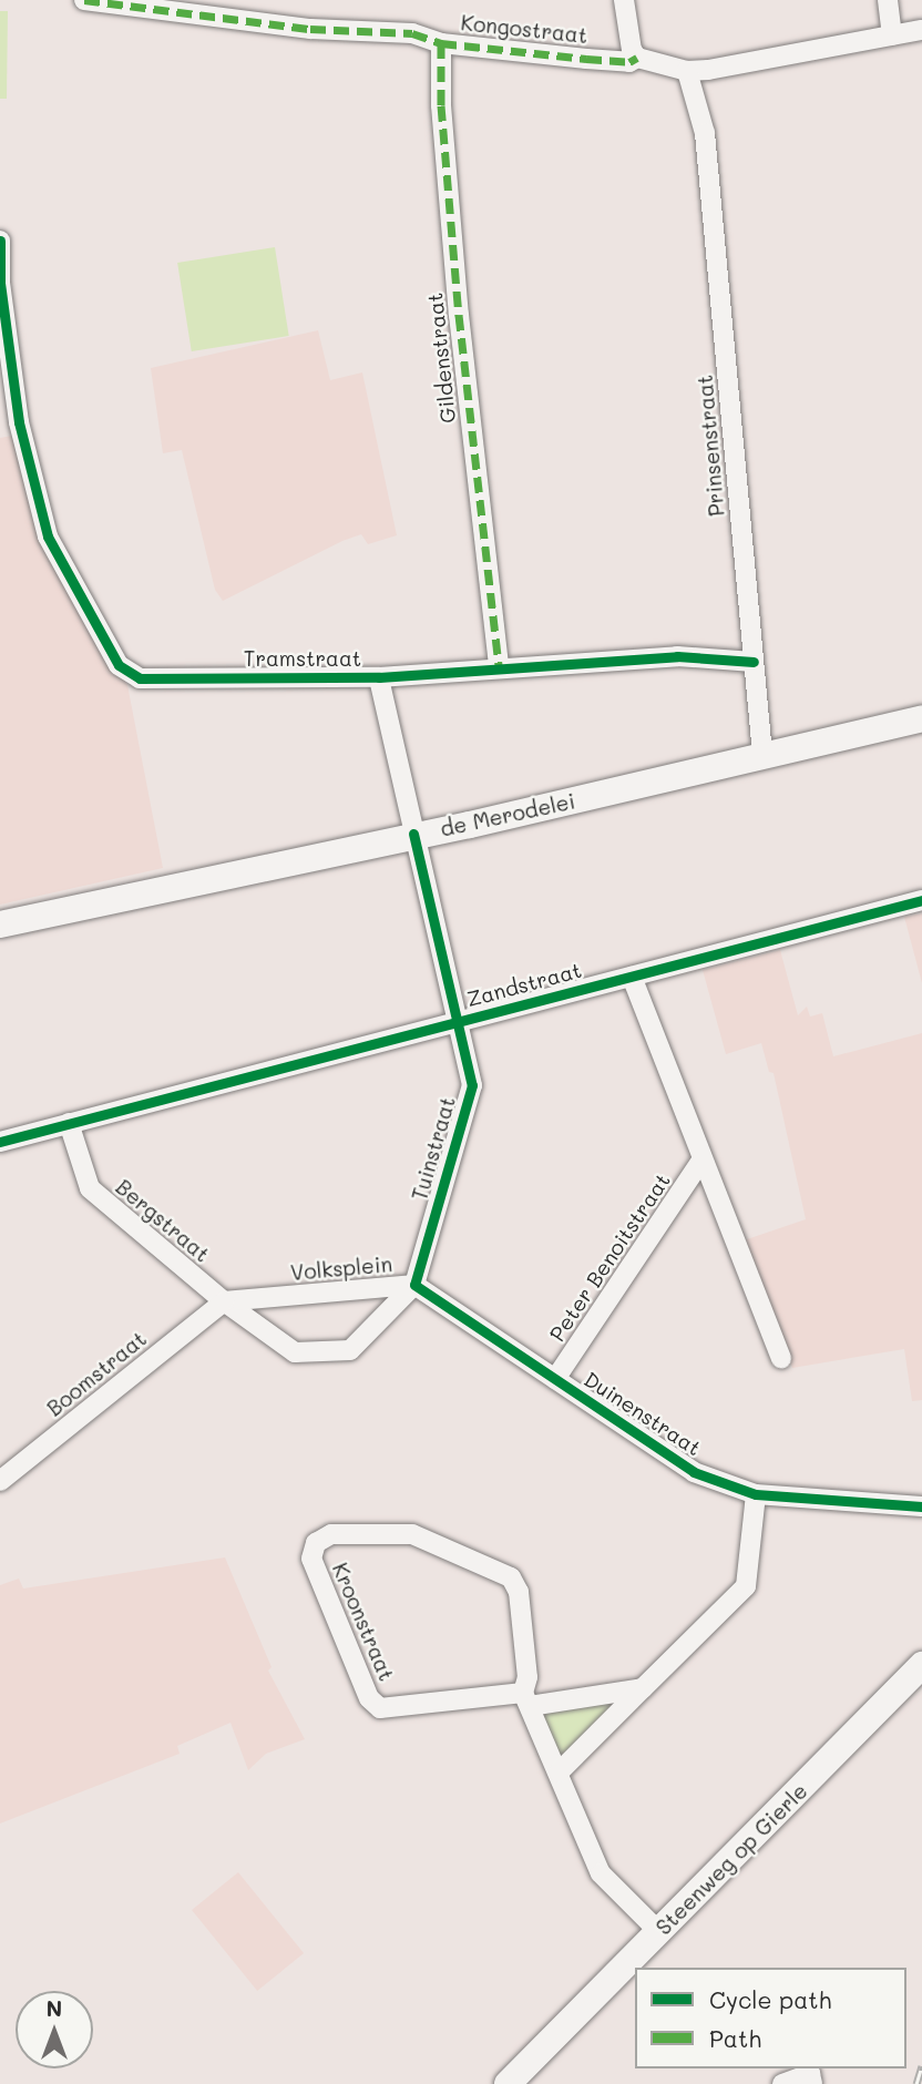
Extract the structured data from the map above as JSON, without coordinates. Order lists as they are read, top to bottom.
{
  "streets": {
    "street": [
      "Kongostraat",
      "Gildenstraat",
      "Prinsenstraat",
      "Tramstraat",
      "de Merodelei",
      "Zandstraat",
      "Tuinstraat",
      "Bergstraat",
      "Peter Benoitstraat",
      "Volksplein",
      "Boomstraat",
      "Duinenstraat",
      "Kroonstraat",
      "Steenweg op Gierle"
    ]
  },
  "crossings": [
    ["Kongostraat", "Gildenstraat"],
    ["Kongostraat", "Prinsenstraat"],
    ["Gildenstraat", "Tramstraat"],
    ["Prinsenstraat", "Tramstraat"],
    ["Prinsenstraat", "de Merodelei"],
    ["Tramstraat", "Tuinstraat"],
    ["de Merodelei", "Tuinstraat"],
    ["Zandstraat", "Tuinstraat"],
    ["Zandstraat", "Bergstraat"],
    ["Tuinstraat", "Volksplein"],
    ["Tuinstraat", "Duinenstraat"],
    ["Bergstraat", "Volksplein"],
    ["Bergstraat", "Boomstraat"],
    ["Peter Benoitstraat", "Duinenstraat"],
    ["Volksplein", "Boomstraat"],
    ["Volksplein", "Duinenstraat"]
  ],
  "legend": ["Cycle path", "Path"],
  "north": "top"
}
